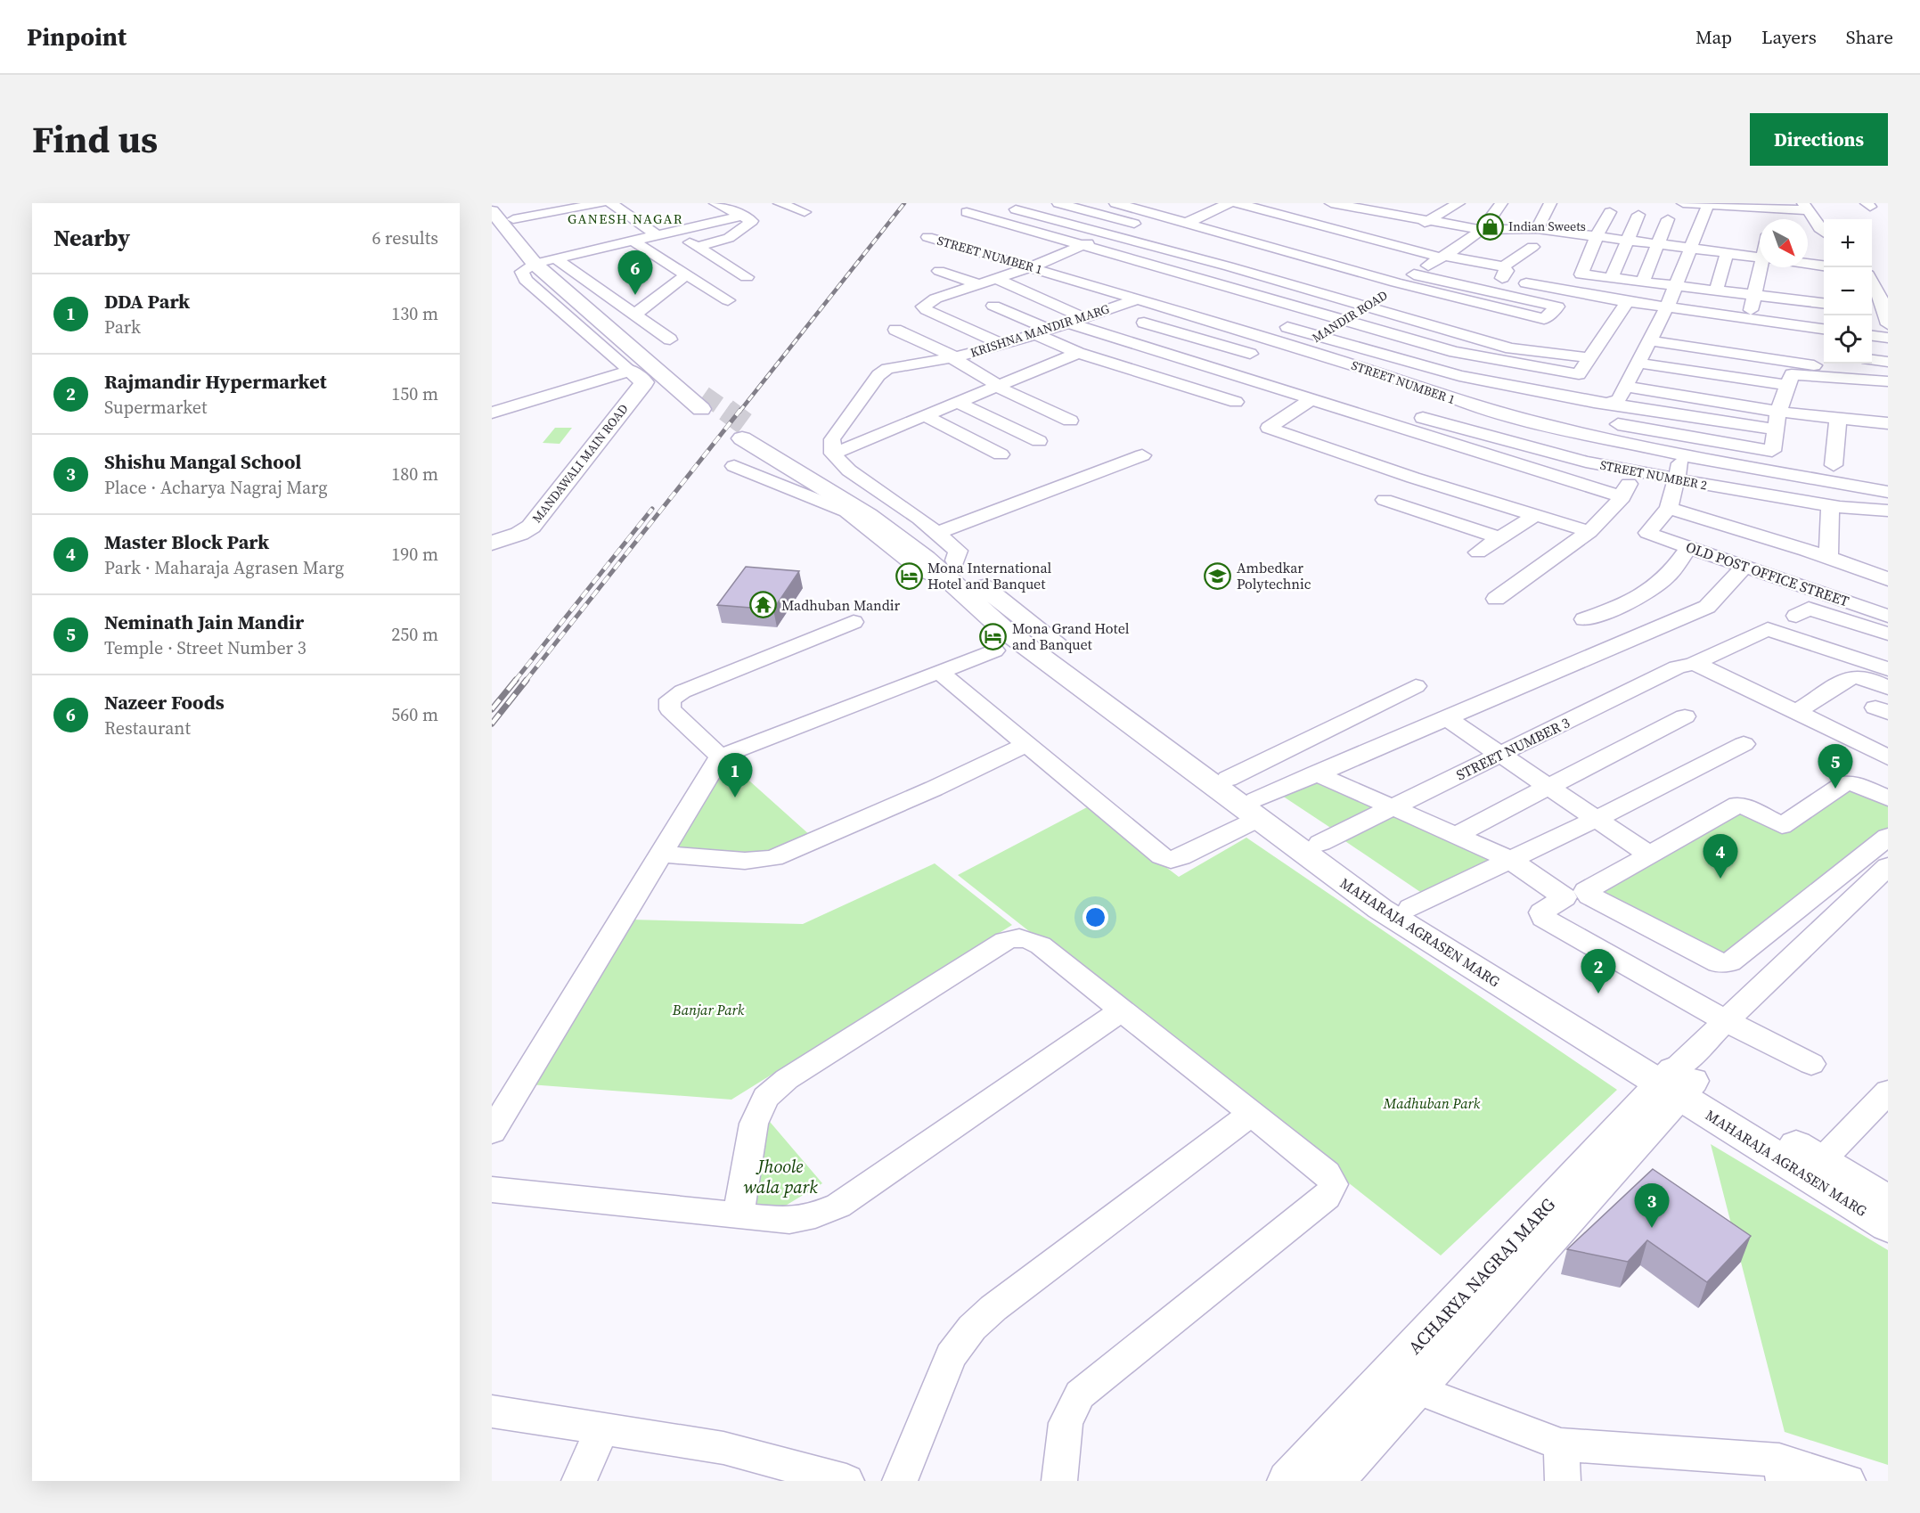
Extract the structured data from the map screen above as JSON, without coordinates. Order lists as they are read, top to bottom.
{
  "streets": {
    "main road": ["MANDAWALI MAIN ROAD", "MAHARAJA AGRASEN MARG", "ACHARYA NAGRAJ MARG"],
    "street": [
      "STREET NUMBER 1",
      "MANDIR ROAD",
      "KRISHNA MANDIR MARG",
      "STREET NUMBER 2",
      "OLD POST OFFICE STREET",
      "STREET NUMBER 3"
    ]
  },
  "crossings": [
    ["STREET NUMBER 1", "MANDIR ROAD"],
    ["STREET NUMBER 1", "KRISHNA MANDIR MARG"],
    ["STREET NUMBER 3", "MAHARAJA AGRASEN MARG"],
    ["MAHARAJA AGRASEN MARG", "ACHARYA NAGRAJ MARG"]
  ],
  "districts": ["GANESH NAGAR"],
  "parks": ["Banjar Park", "Madhuban Park", "Jhoole wala park"],
  "places": {
    "shop": ["Indian Sweets"],
    "hotel": ["Mona International Hotel and Banquet", "Mona Grand Hotel and Banquet"],
    "school or university": ["Ambedkar Polytechnic"],
    "temple": ["Madhuban Mandir"]
  },
  "north": "bottom right",
  "page": {
    "header": "Pinpoint",
    "nav": ["Map", "Layers", "Share"],
    "title": "Find us",
    "buttons": "Directions",
    "heading": ["Nearby", "6 results"],
    "map_buttons": ["+", "−"],
    "pins": [
      "6",
      "5",
      "1",
      "4",
      "2",
      "3"
    ],
    "list": [
      {
        "mark": "1",
        "name": "DDA Park",
        "note": "Park",
        "value": "130 m"
      },
      {
        "mark": "2",
        "name": "Rajmandir Hypermarket",
        "note": "Supermarket",
        "value": "150 m"
      },
      {
        "mark": "3",
        "name": "Shishu Mangal School",
        "note": "Place · Acharya Nagraj Marg",
        "value": "180 m"
      },
      {
        "mark": "4",
        "name": "Master Block Park",
        "note": "Park · Maharaja Agrasen Marg",
        "value": "190 m"
      },
      {
        "mark": "5",
        "name": "Neminath Jain Mandir",
        "note": "Temple · Street Number 3",
        "value": "250 m"
      },
      {
        "mark": "6",
        "name": "Nazeer Foods",
        "note": "Restaurant",
        "value": "560 m"
      }
    ]
  }
}
